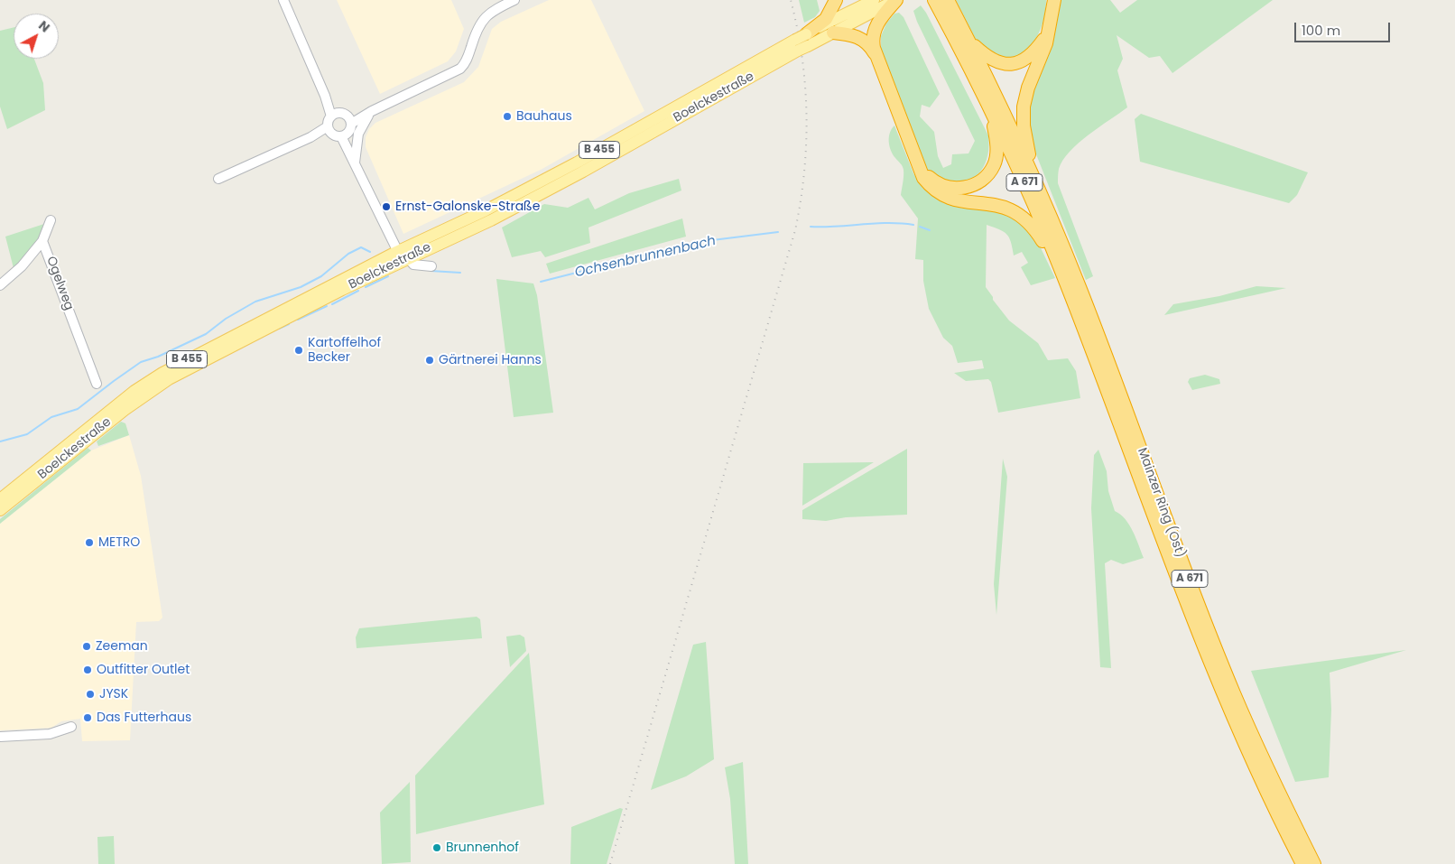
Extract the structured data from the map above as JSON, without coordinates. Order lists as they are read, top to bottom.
{
  "streets": {
    "highway": ["A 671", "Mainzer Ring (Ost)"],
    "main road": ["Boelckestraße", "B 455"],
    "street": ["Ogelweg"]
  },
  "crossings": [
    ["Boelckestraße", "B 455"],
    ["A 671", "Mainzer Ring (Ost)"]
  ],
  "water": ["Ochsenbrunnenbach"],
  "places": [
    "Bauhaus",
    "Ernst-Galonske-Straße",
    "Kartoffelhof Becker",
    "Gärtnerei Hanns",
    "METRO",
    "Zeeman",
    "Outfitter Outlet",
    "JYSK",
    "Das Futterhaus",
    "Brunnenhof"
  ],
  "scale_bar": "100 m",
  "north": "top right"
}
